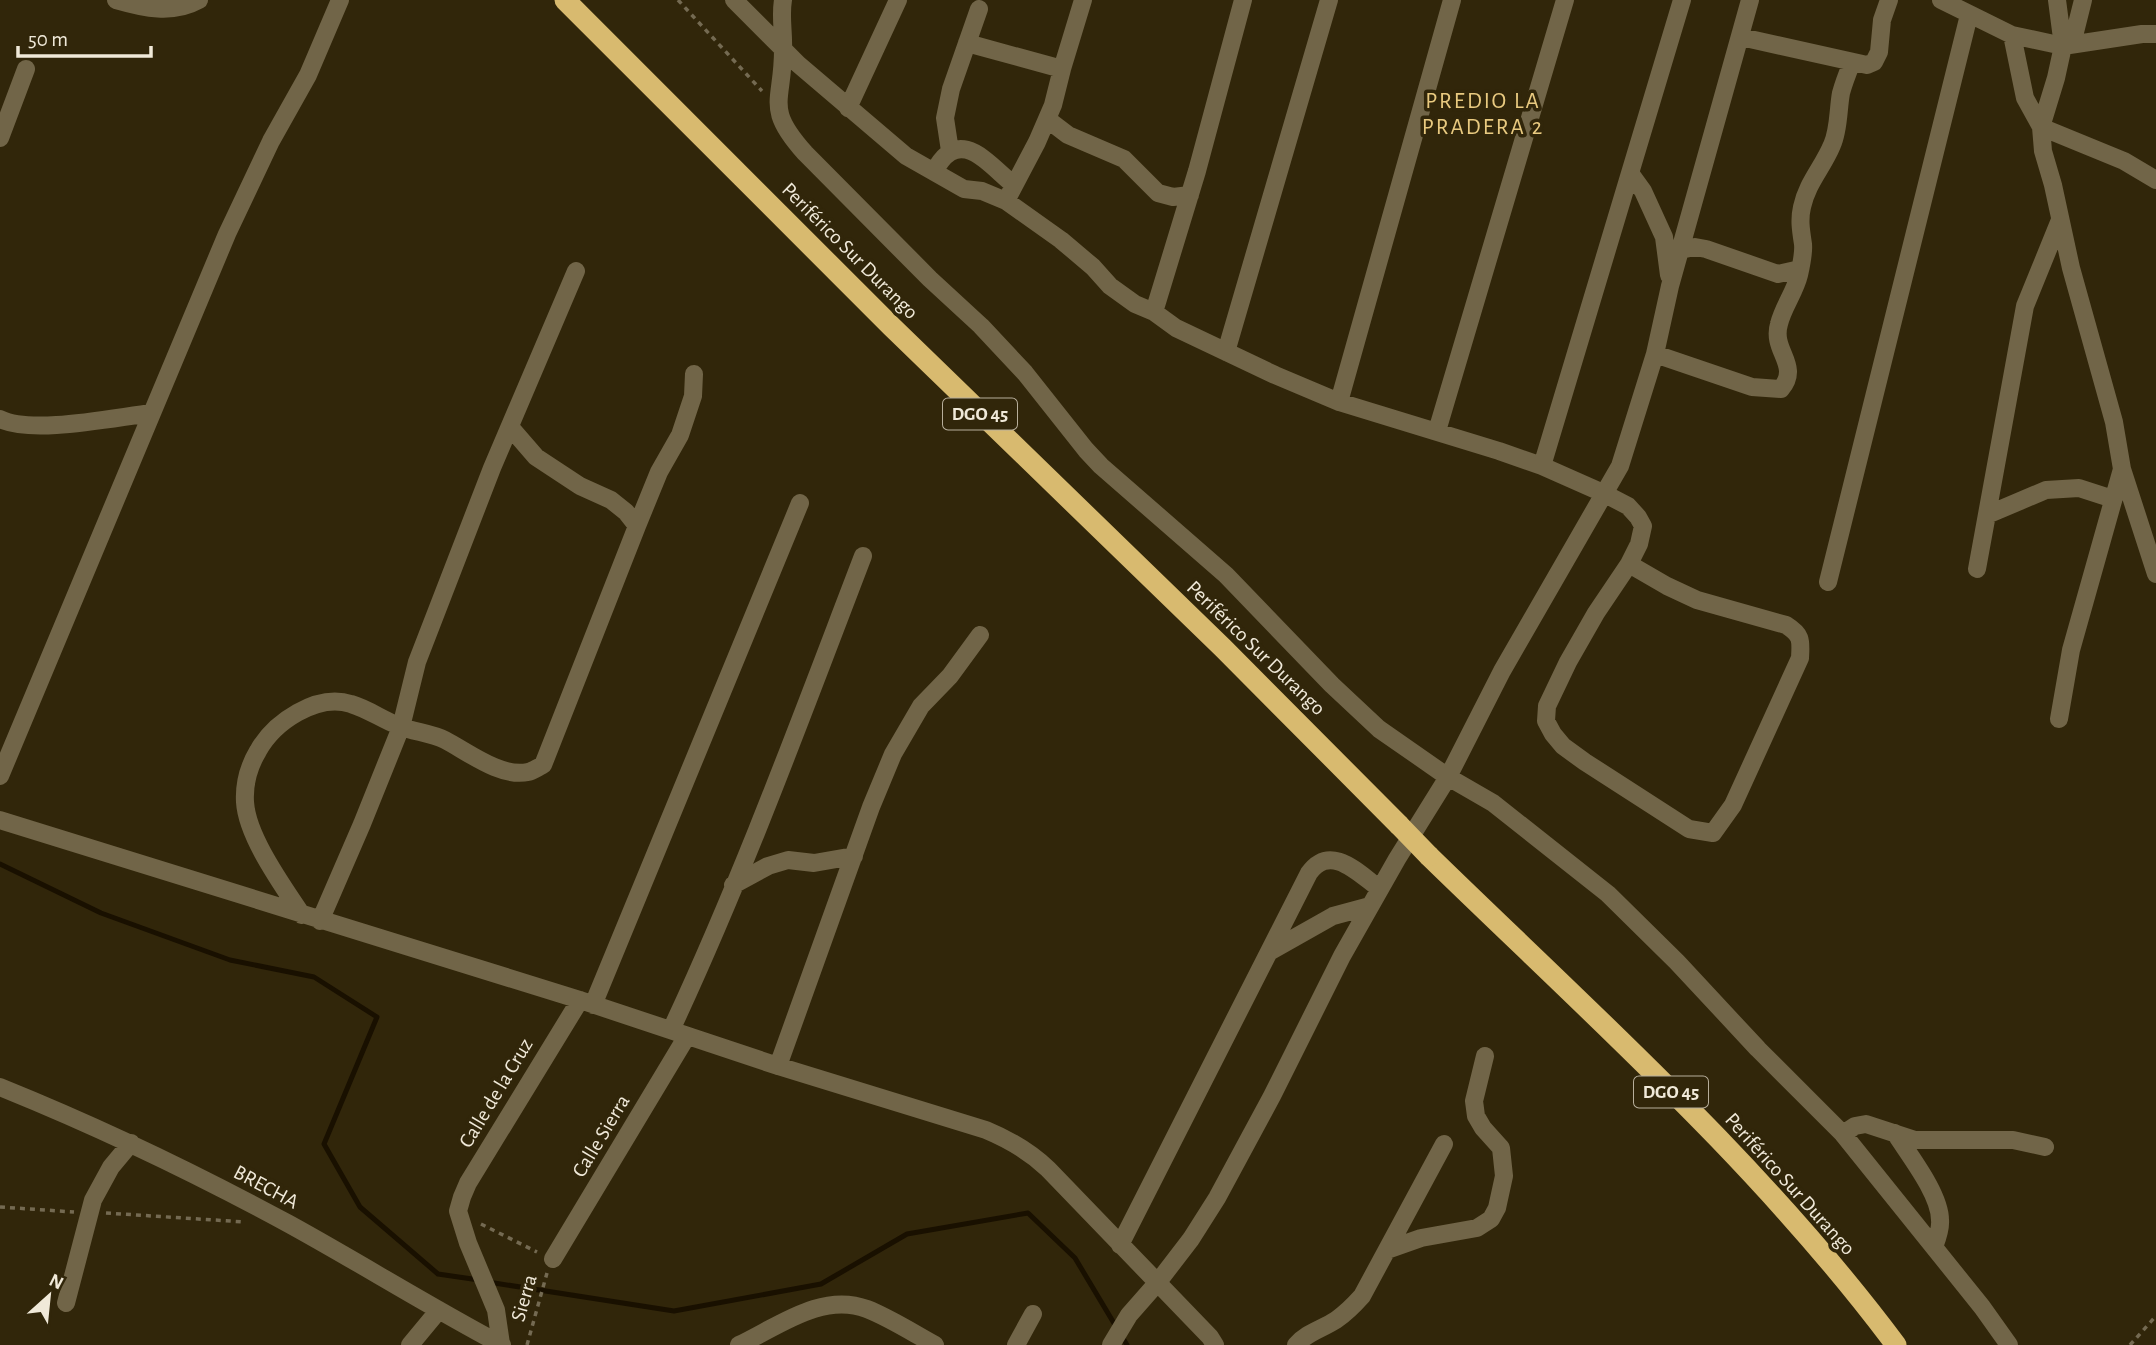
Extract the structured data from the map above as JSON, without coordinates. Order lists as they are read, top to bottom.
{
  "streets": {
    "highway": ["Periférico Sur Durango", "DGO 45"],
    "street": ["Calle de la Cruz", "Calle Sierra", "BRECHA"],
    "path": ["Sierra"]
  },
  "crossings": [
    ["Calle Sierra", "Sierra"]
  ],
  "districts": ["PREDIO LA PRADERA 2"],
  "scale_bar": "50 m",
  "north": "top right"
}
